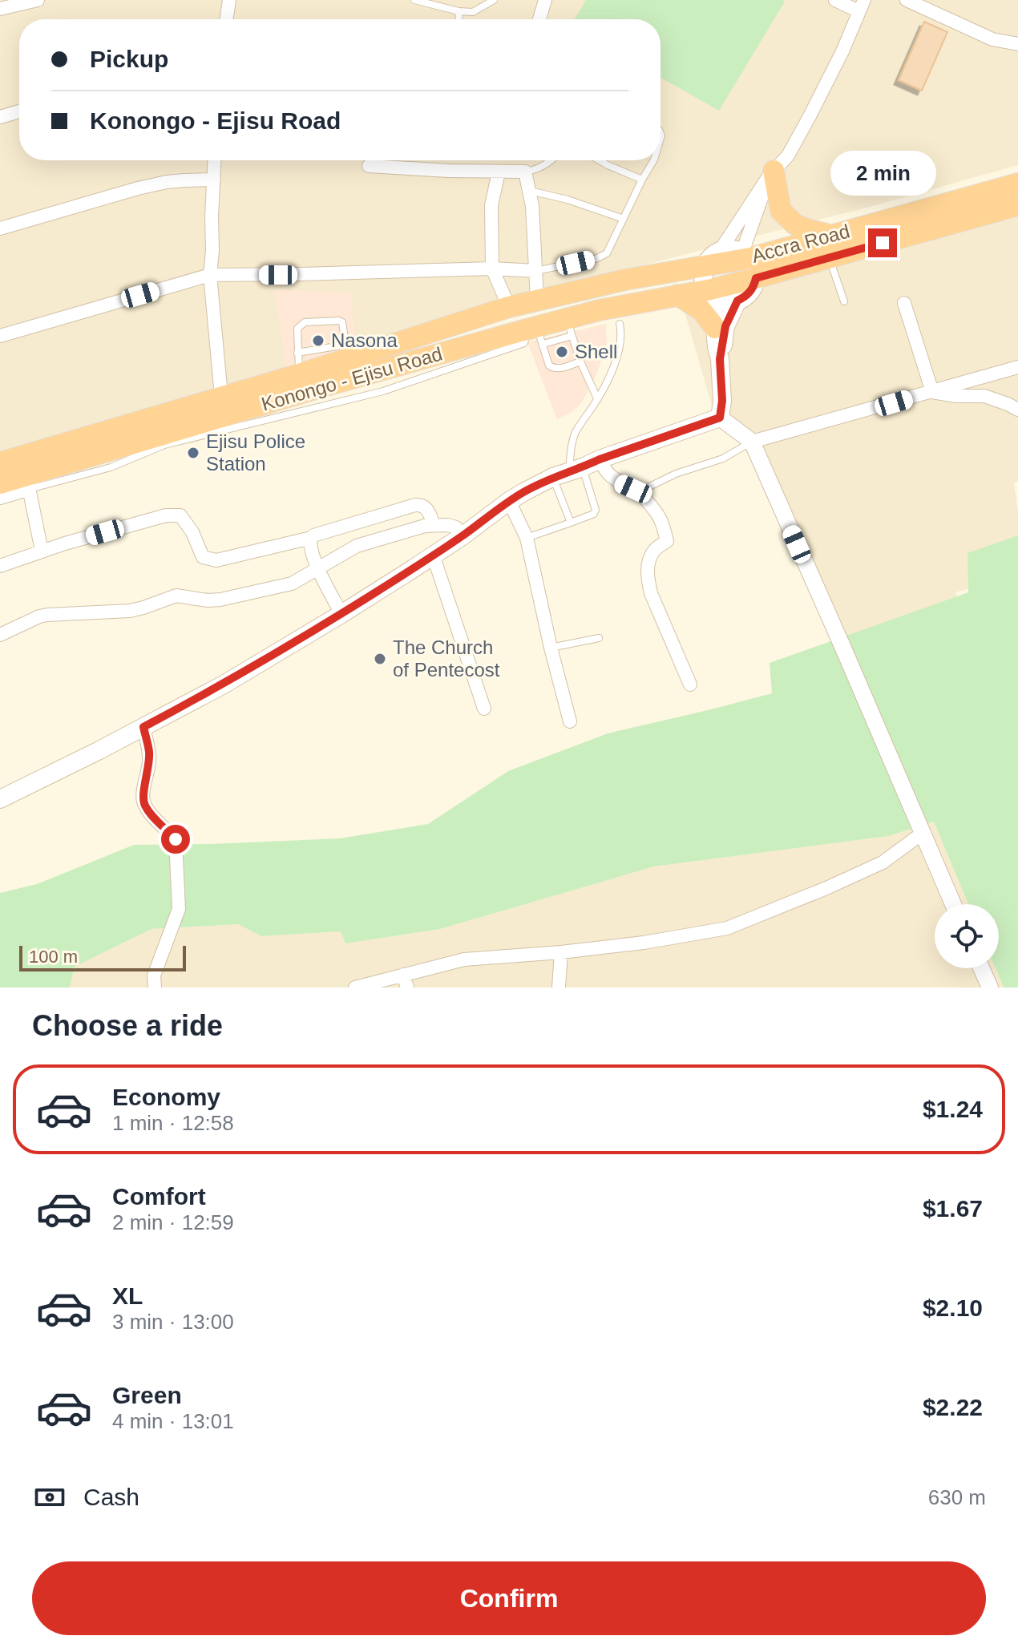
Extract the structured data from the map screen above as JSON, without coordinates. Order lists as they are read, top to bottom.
{
  "streets": {
    "highway": ["Accra Road", "Konongo - Ejisu Road"]
  },
  "crossings": [
    ["Accra Road", "Konongo - Ejisu Road"]
  ],
  "places": [
    "Nasona",
    "Shell",
    "Ejisu Police Station",
    "The Church of Pentecost"
  ],
  "scale_bar": "100 m",
  "page": {
    "banner": ["Pickup", "Konongo - Ejisu Road"],
    "bubble": "2 min",
    "scale": "100 m",
    "heading": "Choose a ride",
    "list": [
      {
        "name": "Economy",
        "note": "1 min · 12:58",
        "value": "$1.24"
      },
      {
        "name": "Comfort",
        "note": "2 min · 12:59",
        "value": "$1.67"
      },
      {
        "name": "XL",
        "note": "3 min · 13:00",
        "value": "$2.10"
      },
      {
        "name": "Green",
        "note": "4 min · 13:01",
        "value": "$2.22"
      }
    ],
    "pay": ["Cash", "630 m"],
    "buttons": "Confirm"
  }
}
